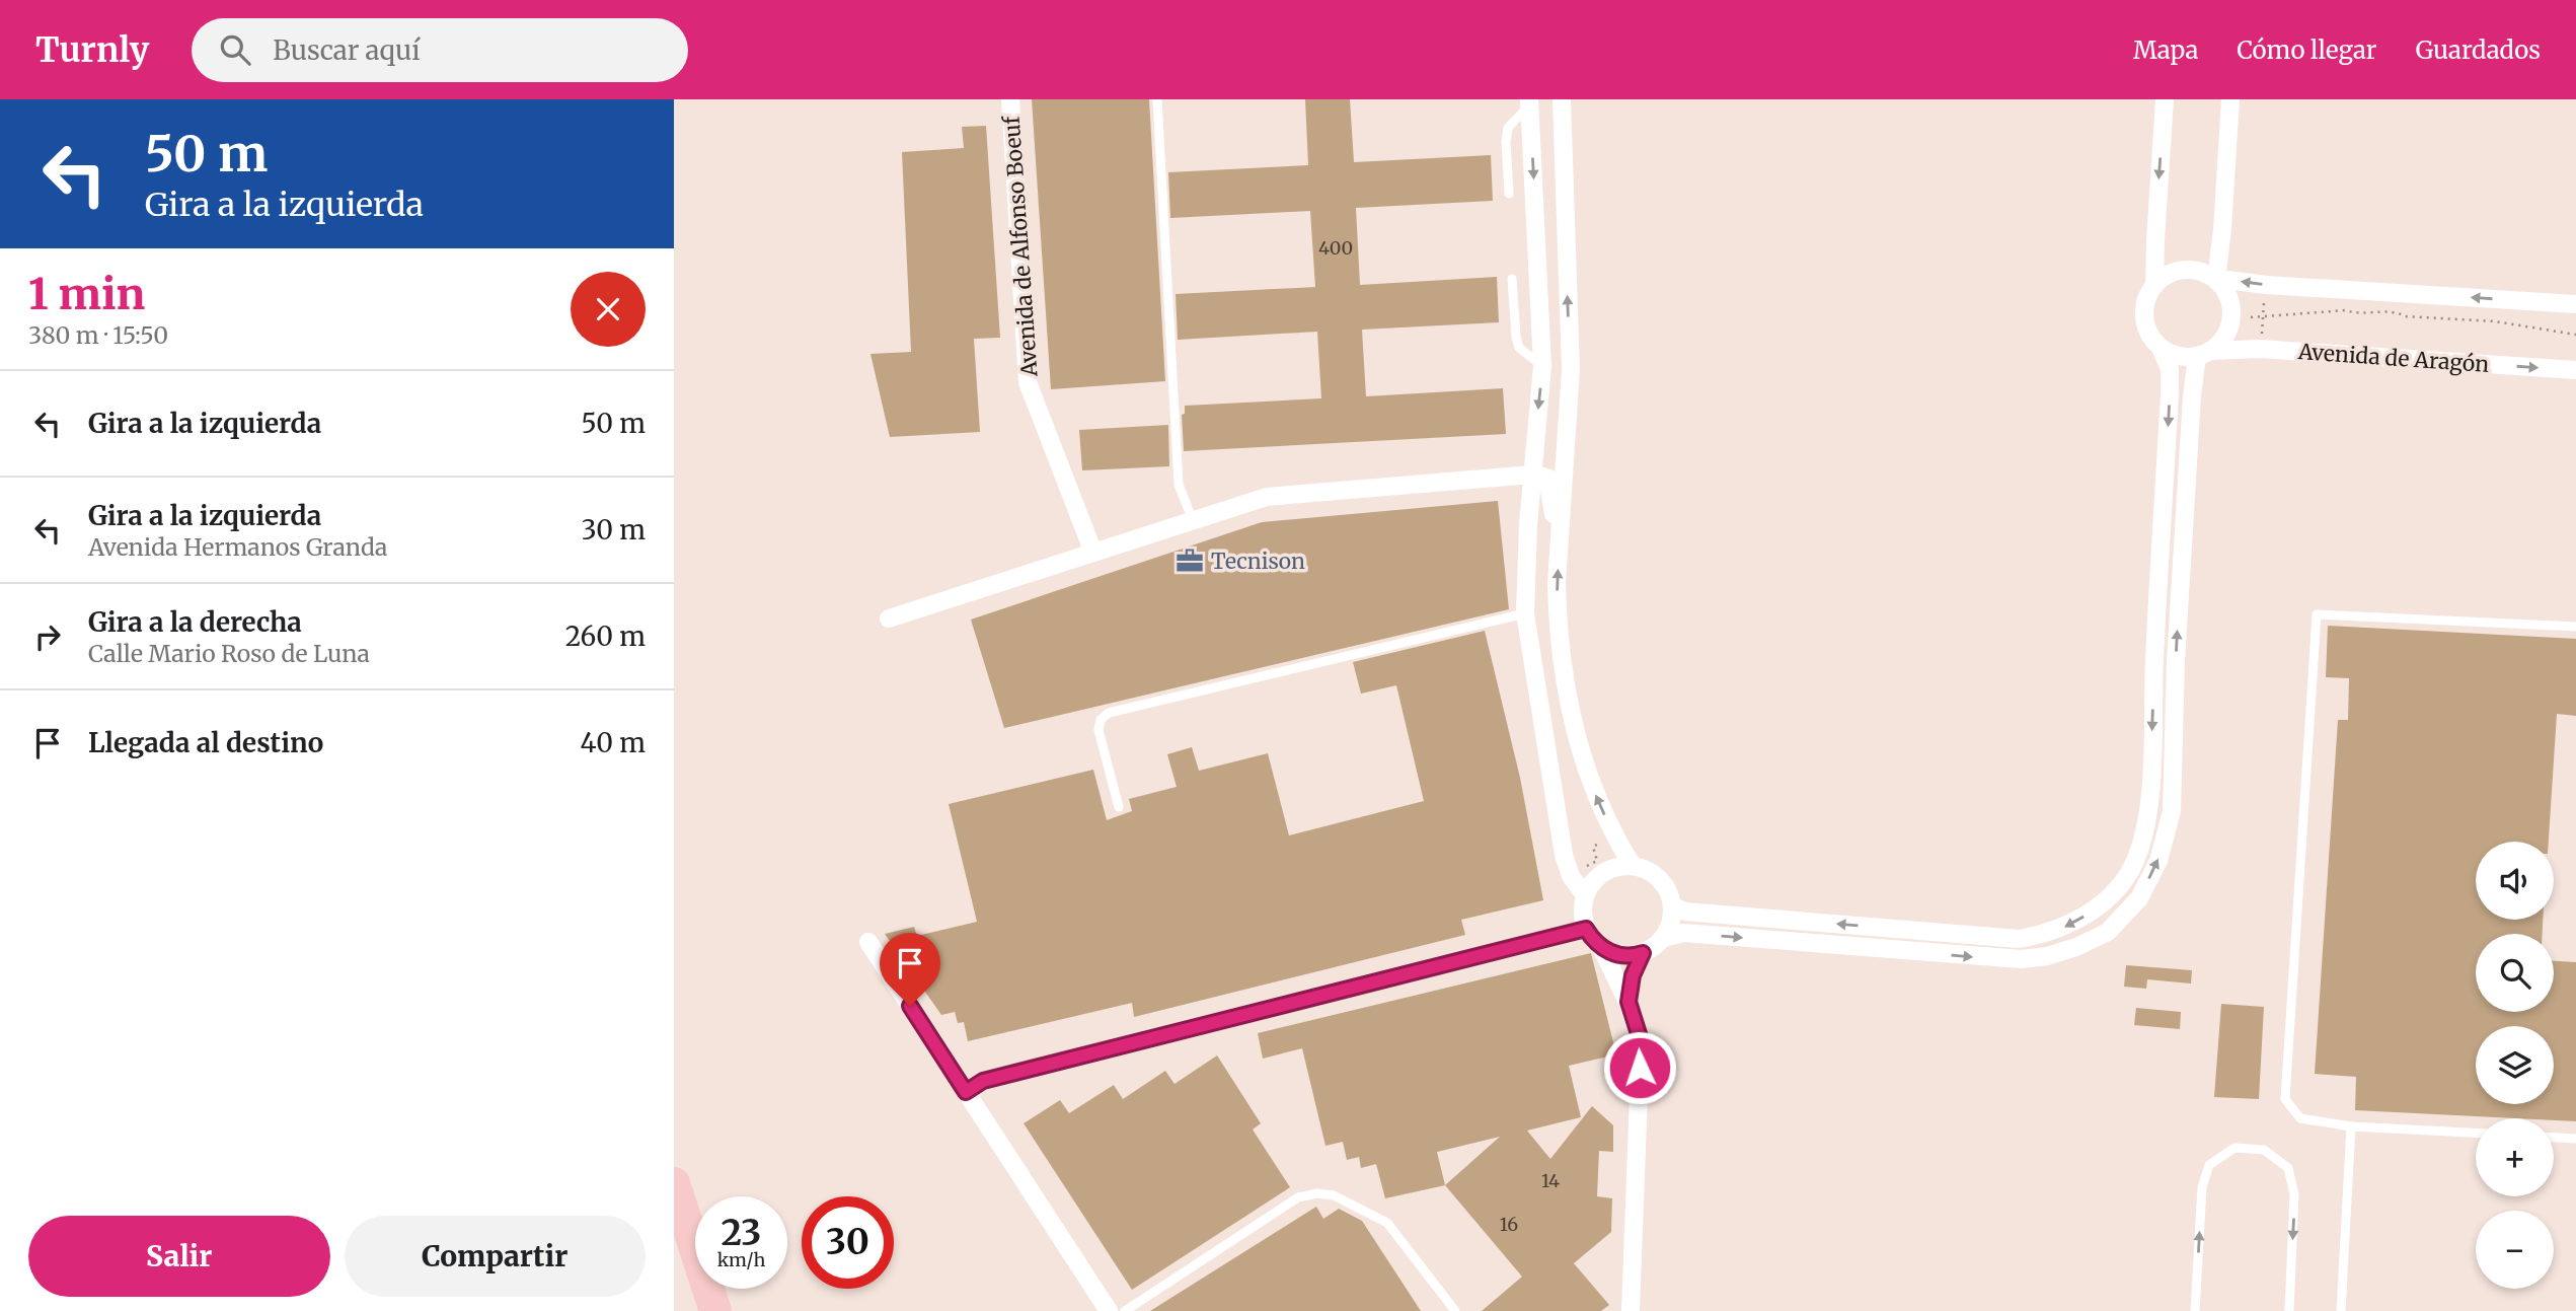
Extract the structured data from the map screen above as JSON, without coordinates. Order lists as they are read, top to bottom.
{
  "streets": {
    "street": ["Avenida de Alfonso Boeuf", "Avenida de Aragón"]
  },
  "places": {
    "office": ["Tecnison"]
  },
  "house_numbers": ["400", "14", "16"],
  "page": {
    "header": "Turnly",
    "search": "Buscar aquí",
    "nav": ["Mapa", "Cómo llegar", "Guardados"],
    "turn": ["50 m", "Gira a la izquierda"],
    "heading": ["1 min", "380 m · 15:50"],
    "list": [
      {
        "name": "Gira a la izquierda",
        "value": "50 m"
      },
      {
        "name": "Gira a la izquierda",
        "note": "Avenida Hermanos Granda",
        "value": "30 m"
      },
      {
        "name": "Gira a la derecha",
        "note": "Calle Mario Roso de Luna",
        "value": "260 m"
      },
      {
        "name": "Llegada al destino",
        "value": "40 m"
      }
    ],
    "map_buttons": ["+", "−"],
    "speed": "23 km/h",
    "limit": "30",
    "buttons": ["Salir", "Compartir"]
  }
}
